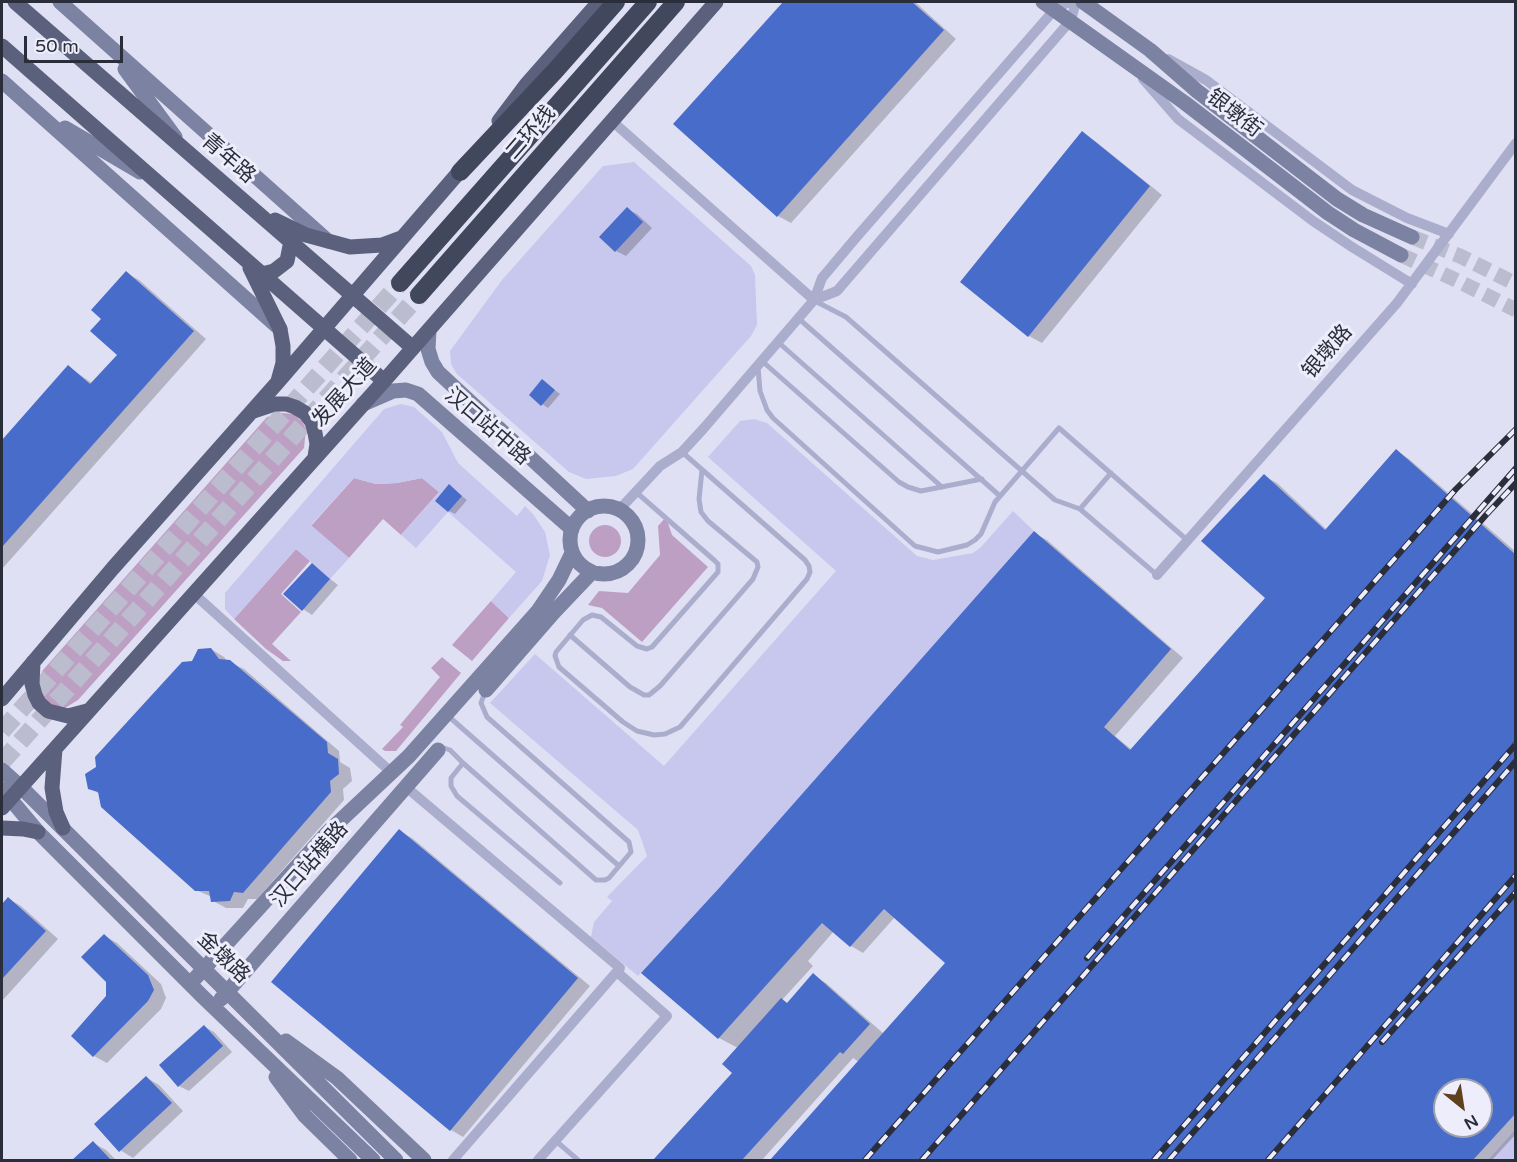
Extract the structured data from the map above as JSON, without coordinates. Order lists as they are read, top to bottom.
{
  "streets": {
    "highway": ["二环线"],
    "main road": [
      "银墩街",
      "青年路",
      "发展大道",
      "汉口站中路",
      "汉口站横路",
      "金墩路"
    ],
    "street": ["银墩路"]
  },
  "crossings": [
    ["青年路", "发展大道"],
    ["发展大道", "汉口站中路"],
    ["发展大道", "金墩路"],
    ["汉口站横路", "金墩路"]
  ],
  "scale_bar": "50 m",
  "north": "bottom right"
}
